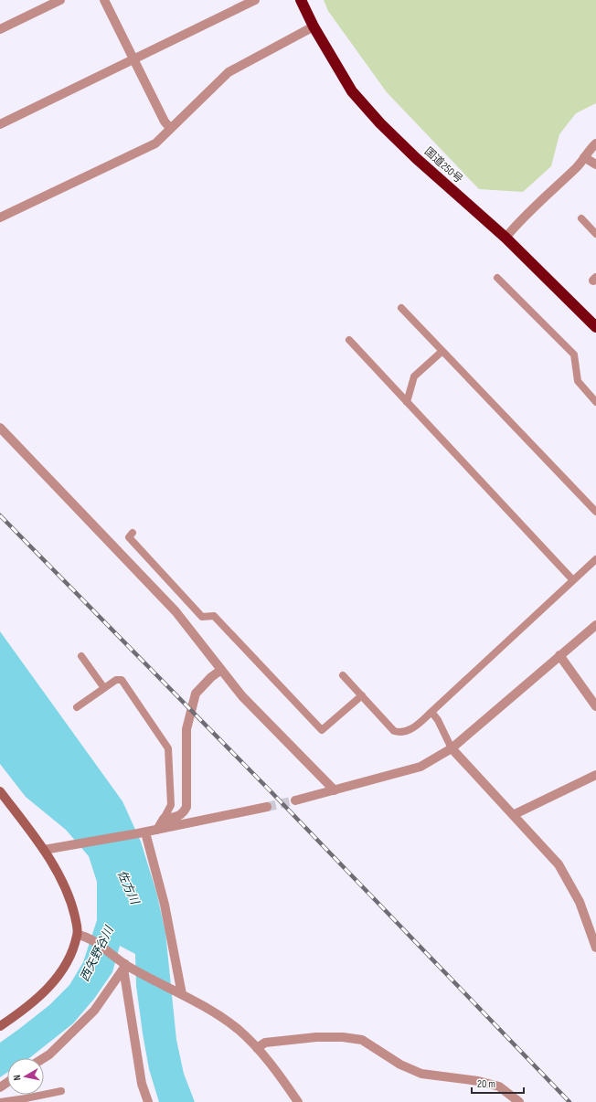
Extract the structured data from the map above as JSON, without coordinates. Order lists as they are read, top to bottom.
{
  "streets": {
    "highway": ["国道250号"]
  },
  "water": ["佐方川", "西矢野谷川"],
  "scale_bar": "20 m",
  "north": "left"
}
